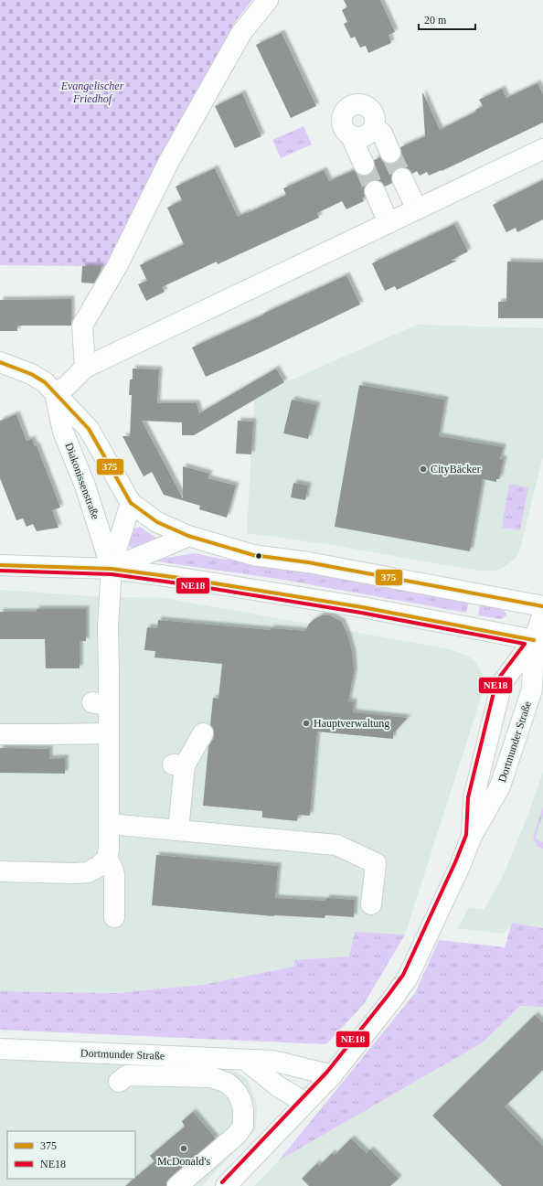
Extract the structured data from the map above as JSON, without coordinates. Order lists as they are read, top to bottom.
{
  "streets": {
    "street": ["Diakonissenstraße", "Dortmunder Straße"]
  },
  "parks": ["Evangelischer Friedhof"],
  "places": ["CityBäcker", "Hauptverwaltung", "McDonald's"],
  "lines": ["transit line 375", "transit line NE18"],
  "legend": ["375", "NE18"],
  "scale_bar": "20 m"
}
